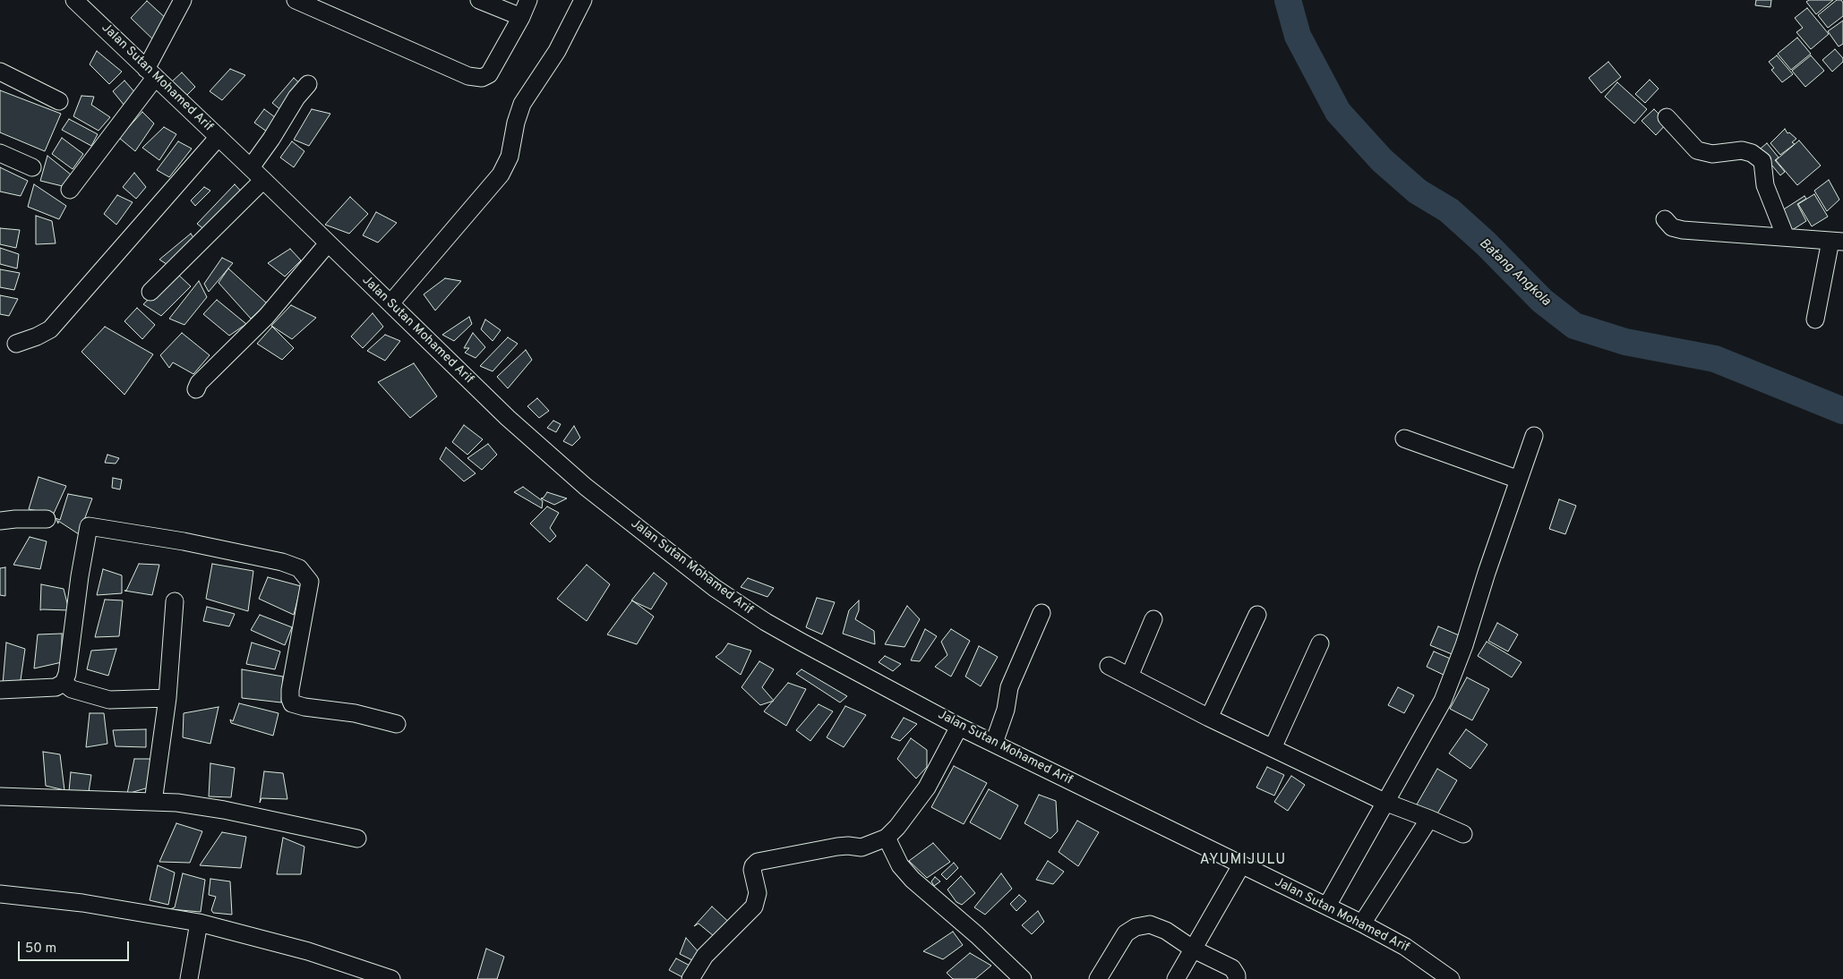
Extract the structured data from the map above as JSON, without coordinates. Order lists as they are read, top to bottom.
{
  "streets": {
    "street": ["Jalan Sutan Mohamed Arif"]
  },
  "districts": ["AYUMIJULU"],
  "water": ["Batang Angkola"],
  "scale_bar": "50 m"
}
